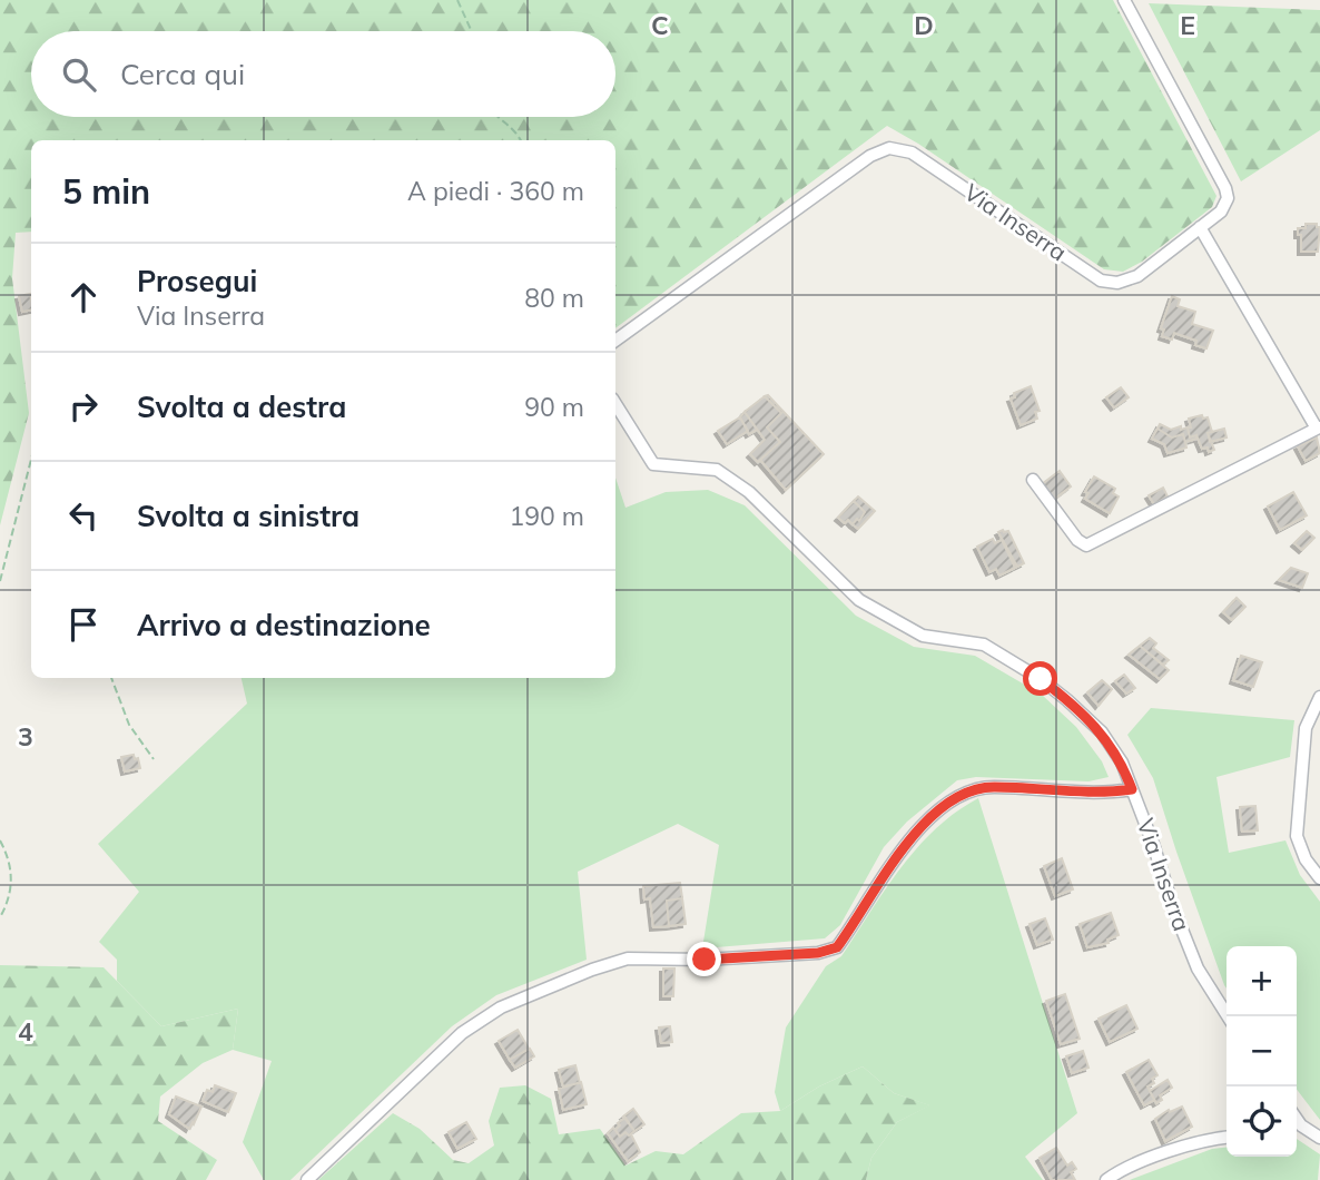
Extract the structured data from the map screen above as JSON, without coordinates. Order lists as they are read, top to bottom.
{
  "streets": {
    "street": ["Via Inserra"]
  },
  "page": {
    "search": "Cerca qui",
    "heading": ["5 min", "A piedi · 360 m"],
    "list": [
      ["Prosegui", "Via Inserra", "80 m"],
      ["Svolta a destra", "90 m"],
      ["Svolta a sinistra", "190 m"],
      "Arrivo a destinazione"
    ],
    "map_buttons": ["+", "−"]
  },
  "grid": {
    "columns": ["C", "D", "E"],
    "rows": ["3", "4"]
  }
}
